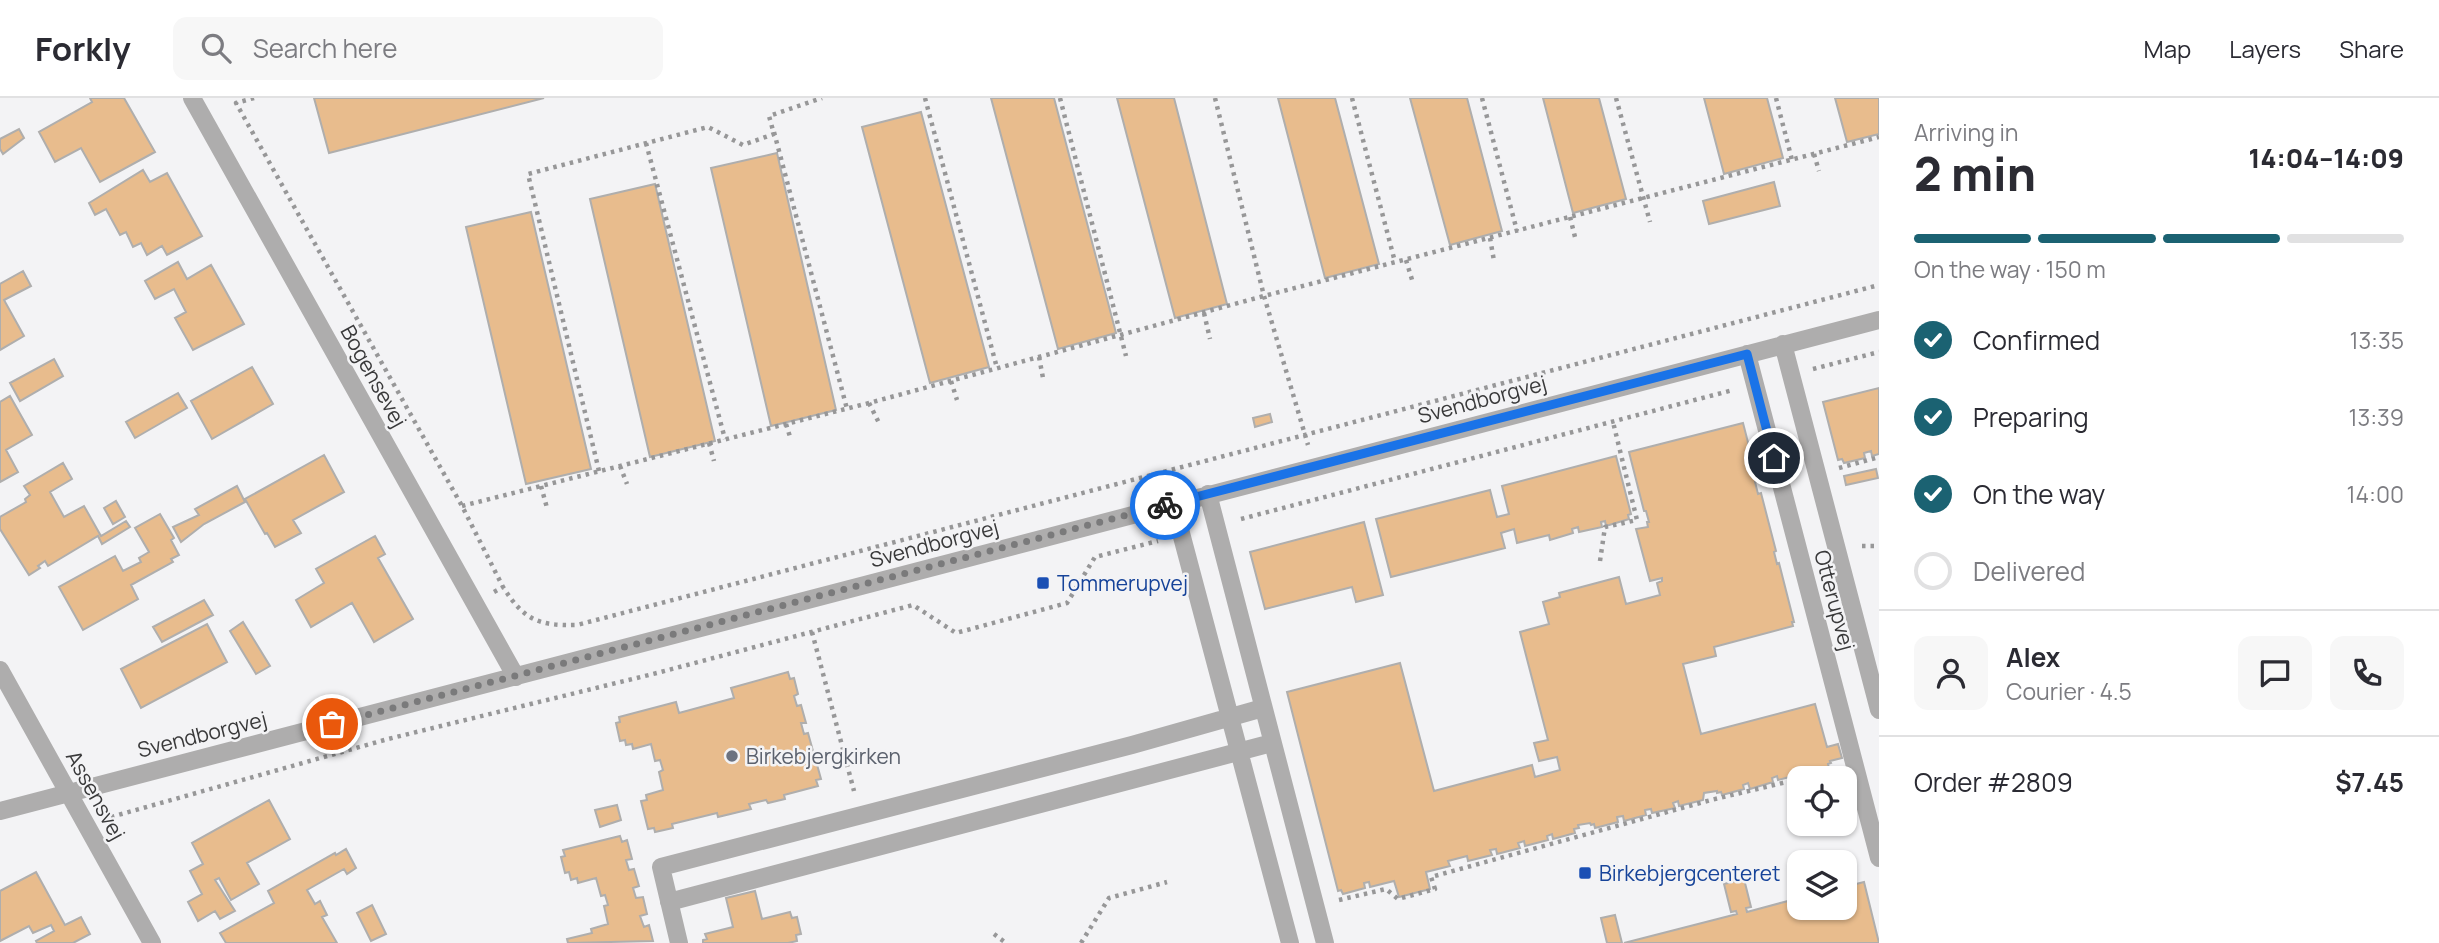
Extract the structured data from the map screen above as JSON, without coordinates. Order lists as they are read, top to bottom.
{
  "streets": {
    "street": [
      "Bogensevej",
      "Svendborgvej",
      "Otterupvej",
      "Assensvej"
    ]
  },
  "crossings": [
    ["Bogensevej", "Svendborgvej"],
    ["Svendborgvej", "Otterupvej"],
    ["Svendborgvej", "Assensvej"]
  ],
  "places": {
    "transit": ["Tommerupvej", "Birkebjergcenteret"],
    "other": ["Birkebjergkirken"]
  },
  "page": {
    "header": "Forkly",
    "search": "Search here",
    "nav": ["Map", "Layers", "Share"],
    "heading": ["2 min", "Arriving in", "14:04–14:09"],
    "panel": [
      "Alex",
      "Courier · 4.5",
      "Order #2809",
      "$7.45"
    ],
    "bar": "On the way · 150 m",
    "list": [
      ["Confirmed", "13:35"],
      ["Preparing", "13:39"],
      ["On the way", "14:00"],
      "Delivered"
    ]
  }
}
